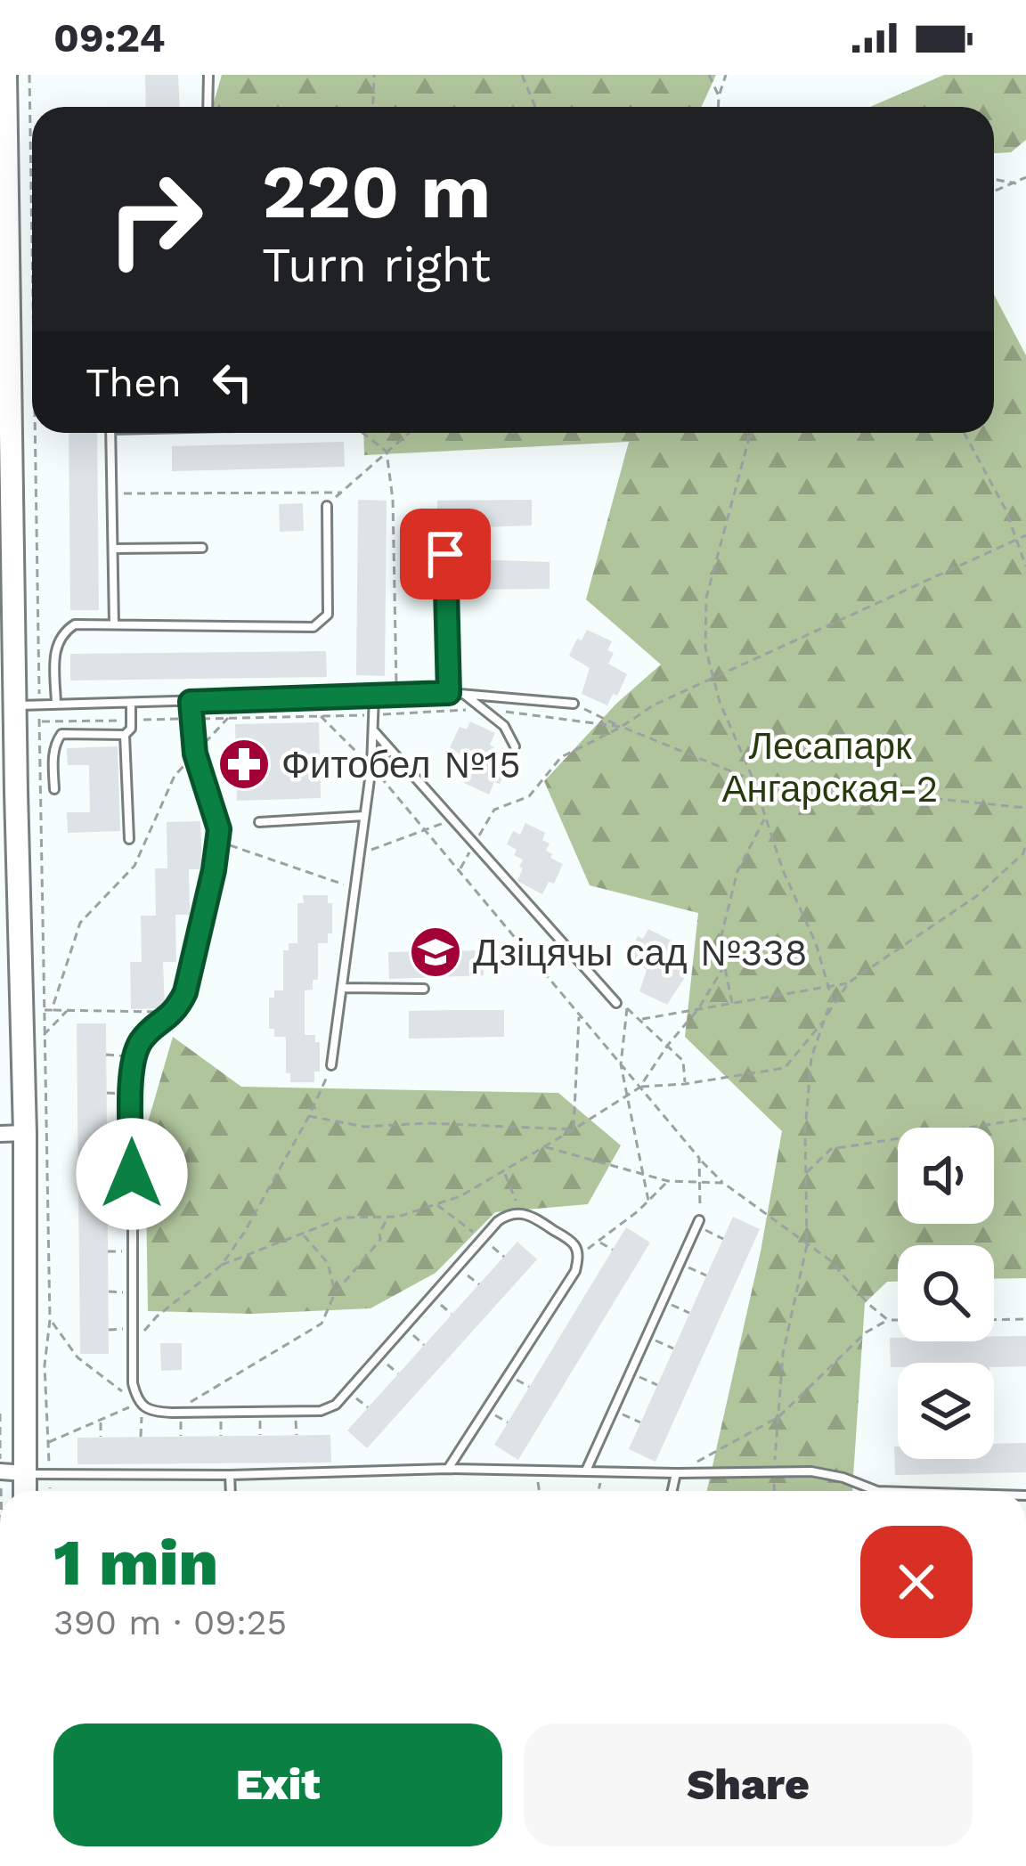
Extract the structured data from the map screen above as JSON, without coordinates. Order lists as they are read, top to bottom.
{
  "parks": ["Лесапарк Ангарская-2"],
  "places": {
    "pharmacy": ["Фитобел №15"],
    "school or university": ["Дзіцячы сад №338"]
  },
  "page": {
    "status": "09:24",
    "turn": ["220 m", "Turn right"],
    "then": "Then",
    "heading": ["1 min", "390 m · 09:25"],
    "buttons": ["Exit", "Share"]
  }
}
